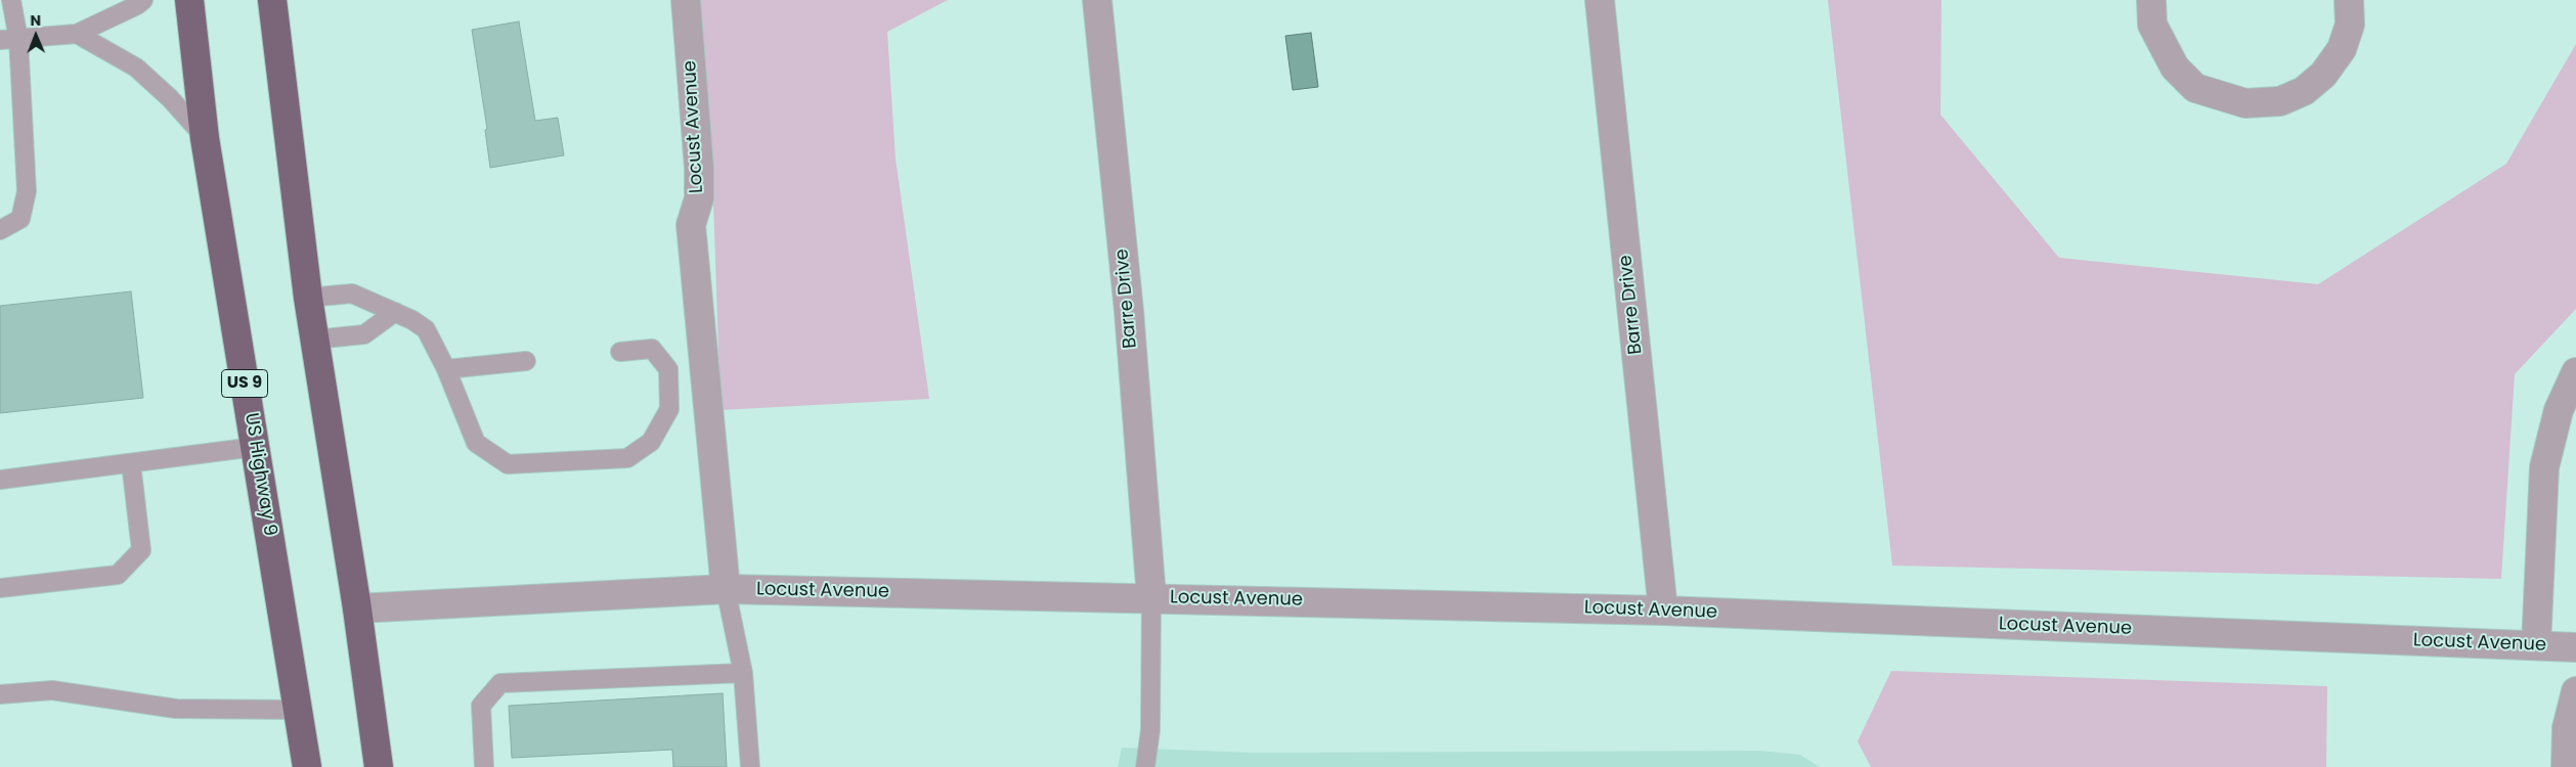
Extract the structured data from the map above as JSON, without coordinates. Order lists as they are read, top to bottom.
{
  "streets": {
    "highway": ["US 9", "US Highway 9"],
    "street": ["Locust Avenue", "Barre Drive"]
  },
  "crossings": [
    ["Locust Avenue", "Barre Drive"]
  ],
  "north": "top"
}
